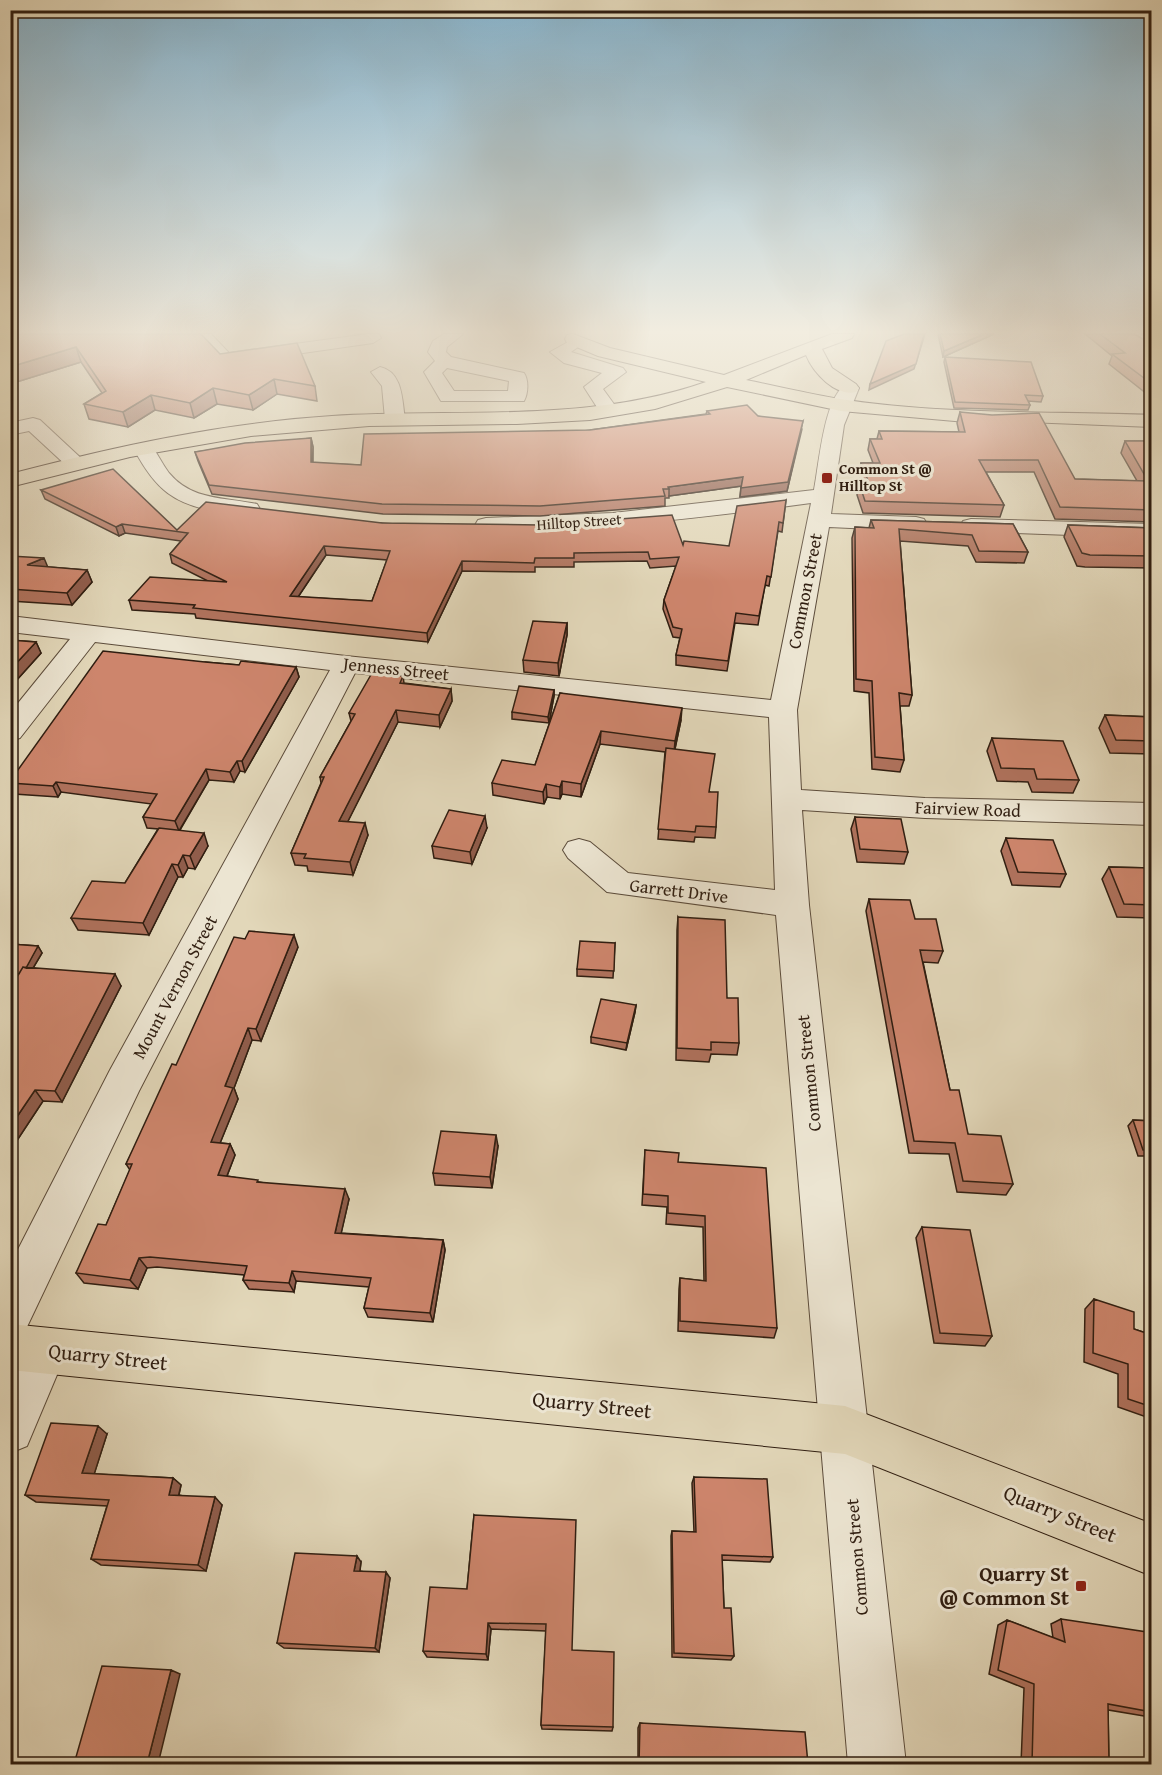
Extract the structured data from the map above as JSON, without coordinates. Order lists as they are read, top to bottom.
{
  "streets": {
    "main road": ["Quarry Street"],
    "street": [
      "Hilltop Street",
      "Common Street",
      "Jenness Street",
      "Fairview Road",
      "Garrett Drive",
      "Mount Vernon Street"
    ]
  },
  "crossings": [
    ["Hilltop Street", "Common Street"],
    ["Common Street", "Jenness Street"],
    ["Common Street", "Fairview Road"],
    ["Common Street", "Garrett Drive"],
    ["Common Street", "Quarry Street"],
    ["Jenness Street", "Mount Vernon Street"]
  ],
  "places": {
    "transit": ["Common St @ Hilltop St", "Quarry St @ Common St"]
  }
}
